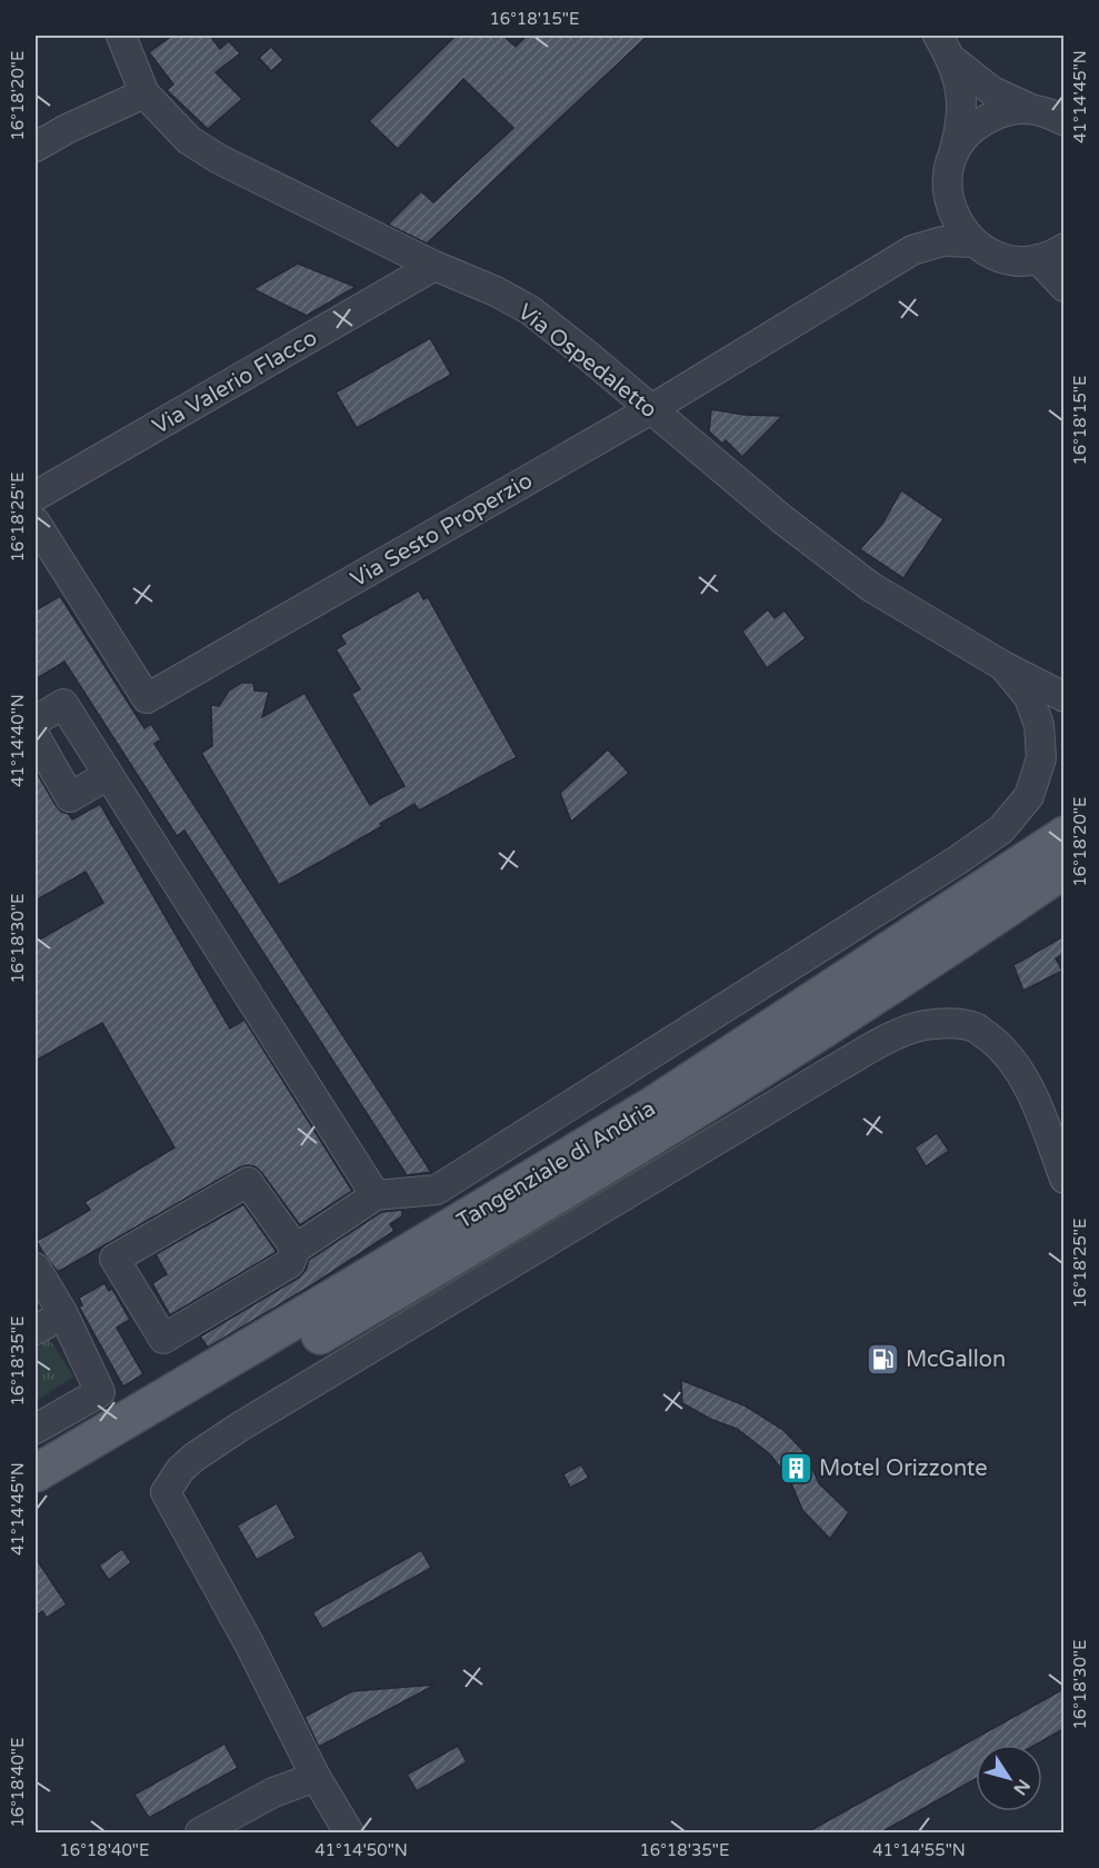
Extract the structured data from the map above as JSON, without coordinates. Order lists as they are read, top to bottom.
{
  "streets": {
    "main road": ["Tangenziale di Andria"],
    "street": ["Via Ospedaletto", "Via Valerio Flacco", "Via Sesto Properzio"]
  },
  "crossings": [
    ["Via Ospedaletto", "Via Valerio Flacco"],
    ["Via Ospedaletto", "Via Sesto Properzio"]
  ],
  "places": {
    "fuel station": ["McGallon"],
    "building": ["Motel Orizzonte"]
  },
  "north": "bottom right",
  "coordinates": [
    "16°18'15\"E",
    "16°18'20\"E",
    "41°14'45\"N",
    "16°18'25\"E",
    "41°14'40\"N",
    "16°18'30\"E",
    "16°18'35\"E",
    "16°18'40\"E",
    "41°14'50\"N",
    "41°14'55\"N"
  ]
}
